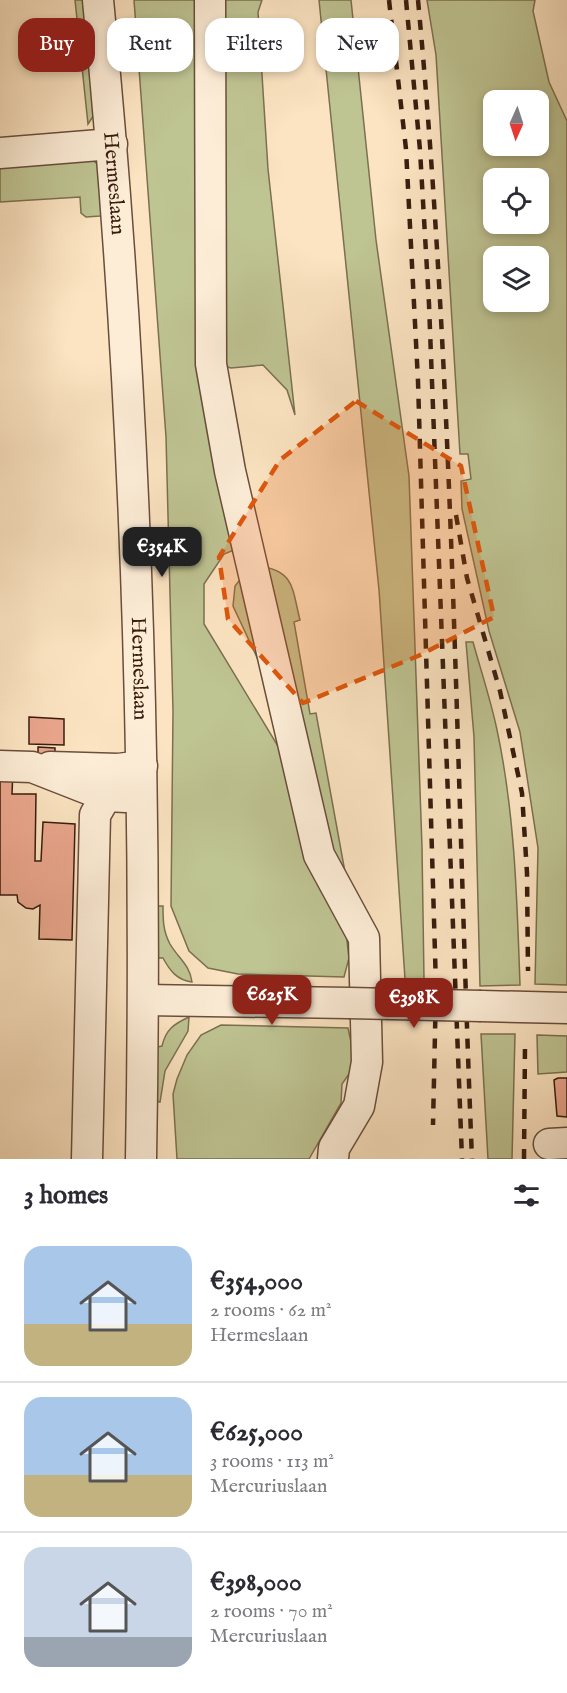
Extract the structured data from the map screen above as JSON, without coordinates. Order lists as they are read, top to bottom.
{
  "streets": {
    "street": ["Hermeslaan"]
  },
  "north": "bottom",
  "page": {
    "chip": [
      "Buy",
      "Rent",
      "Filters",
      "New"
    ],
    "price": ["€354K", "€625K", "€398K"],
    "heading": "3 homes",
    "list": [
      {
        "name": "€354,000",
        "note": "2 rooms · 62 m² · Hermeslaan"
      },
      {
        "name": "€625,000",
        "note": "3 rooms · 113 m² · Mercuriuslaan"
      },
      {
        "name": "€398,000",
        "note": "2 rooms · 70 m² · Mercuriuslaan"
      }
    ]
  }
}
